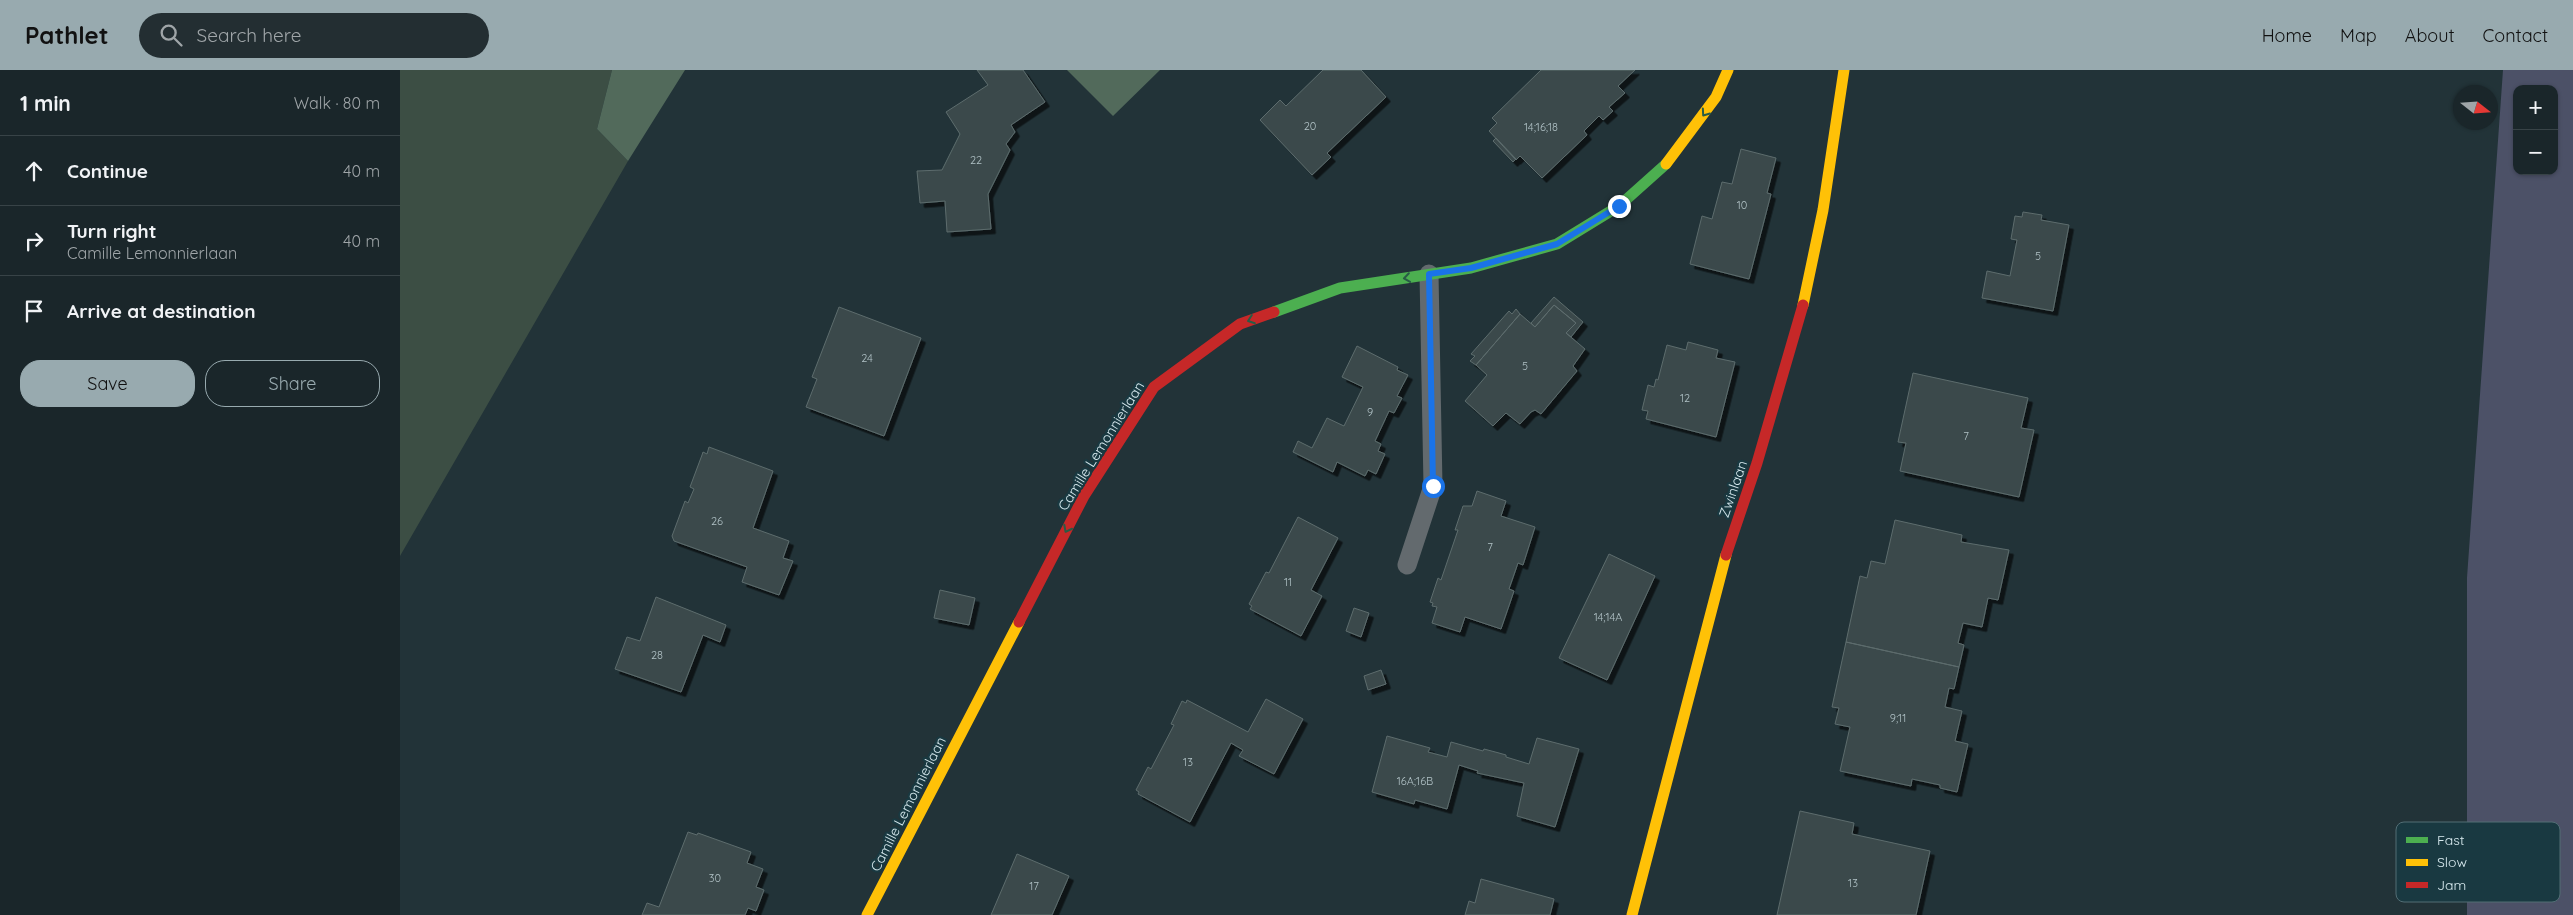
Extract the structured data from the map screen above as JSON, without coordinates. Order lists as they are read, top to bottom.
{
  "streets": {
    "street": ["Camille Lemonnierlaan", "Zwinlaan"]
  },
  "one_way": ["Camille Lemonnierlaan"],
  "house_numbers": [
    "20",
    "14;16;18",
    "22",
    "10",
    "5",
    "24",
    "5",
    "12",
    "9",
    "7",
    "26",
    "7",
    "11",
    "14;14A",
    "28",
    "9;11",
    "13",
    "16A;16B",
    "30",
    "13",
    "17"
  ],
  "legend": ["Fast", "Slow", "Jam"],
  "north": "right",
  "page": {
    "header": "Pathlet",
    "search": "Search here",
    "nav": [
      "Home",
      "Map",
      "About",
      "Contact"
    ],
    "heading": ["1 min", "Walk · 80 m"],
    "map_buttons": ["+", "−"],
    "list": [
      ["Continue", "40 m"],
      ["Turn right", "Camille Lemonnierlaan", "40 m"],
      "Arrive at destination"
    ],
    "buttons": ["Save", "Share"]
  }
}
